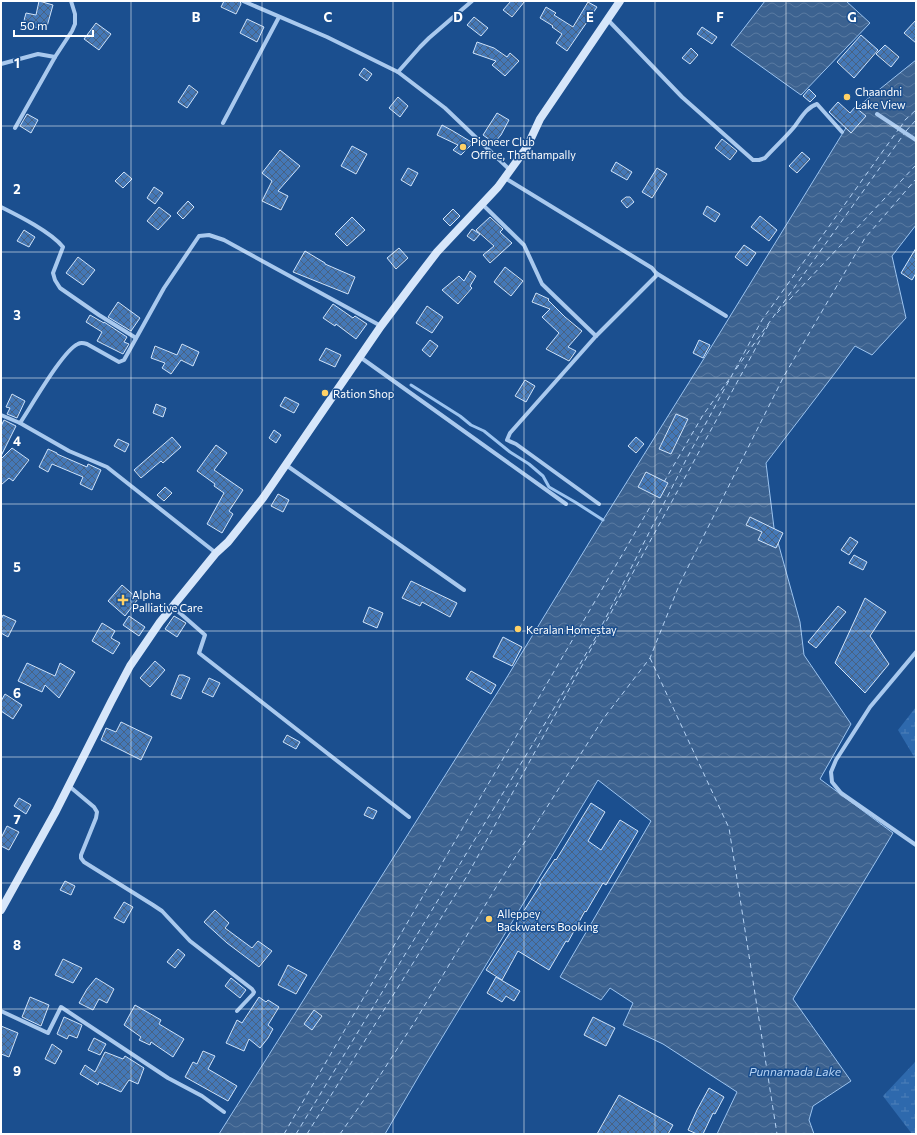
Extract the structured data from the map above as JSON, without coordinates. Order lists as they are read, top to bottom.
{
  "water": ["Punnamada Lake"],
  "places": {
    "other": [
      "Chaandni Lake View",
      "Pioneer Club Office, Thathampally",
      "Ration Shop",
      "Keralan Homestay",
      "Alleppey Backwaters Booking"
    ],
    "health": ["Alpha Palliative Care"]
  },
  "scale_bar": "50 m",
  "grid": {
    "columns": [
      "B",
      "C",
      "D",
      "E",
      "F",
      "G"
    ],
    "rows": [
      "1",
      "2",
      "3",
      "4",
      "5",
      "6",
      "7",
      "8",
      "9"
    ]
  }
}
